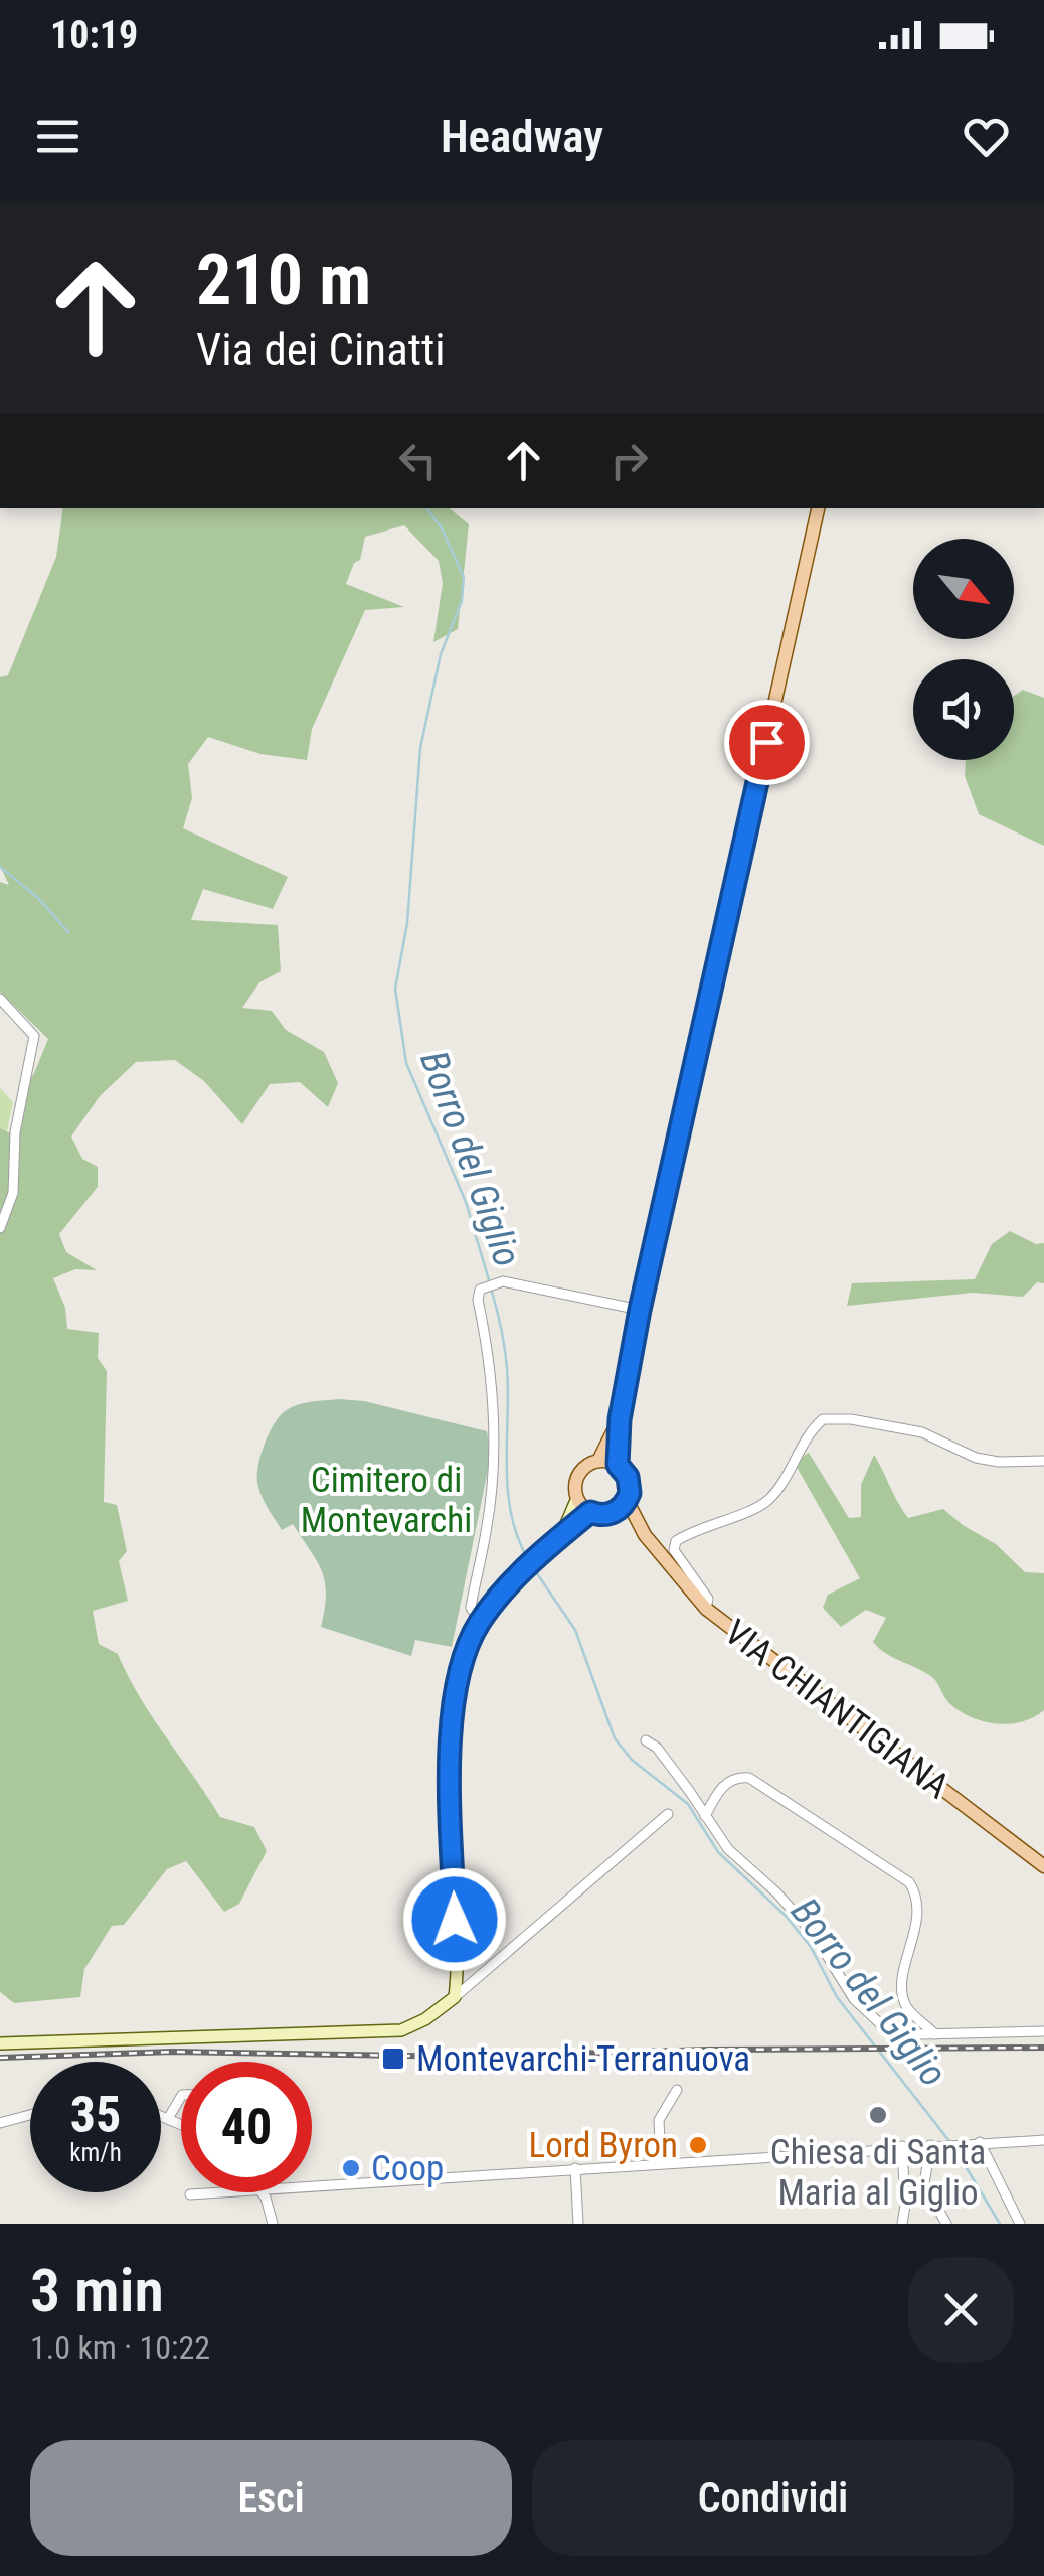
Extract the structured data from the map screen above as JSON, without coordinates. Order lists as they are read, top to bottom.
{
  "streets": {
    "main road": ["VIA CHIANTIGIANA"]
  },
  "water": ["Borro del Giglio"],
  "parks": ["Cimitero di Montevarchi"],
  "places": {
    "transit": ["Montevarchi-Terranuova"],
    "other": ["Chiesa di Santa Maria al Giglio", "Lord Byron", "Coop"]
  },
  "north": "bottom right",
  "page": {
    "status": "10:19",
    "header": "Headway",
    "turn": ["210 m", "Via dei Cinatti"],
    "speed": "35 km/h",
    "limit": "40",
    "heading": ["3 min", "1.0 km · 10:22"],
    "buttons": ["Esci", "Condividi"]
  }
}
